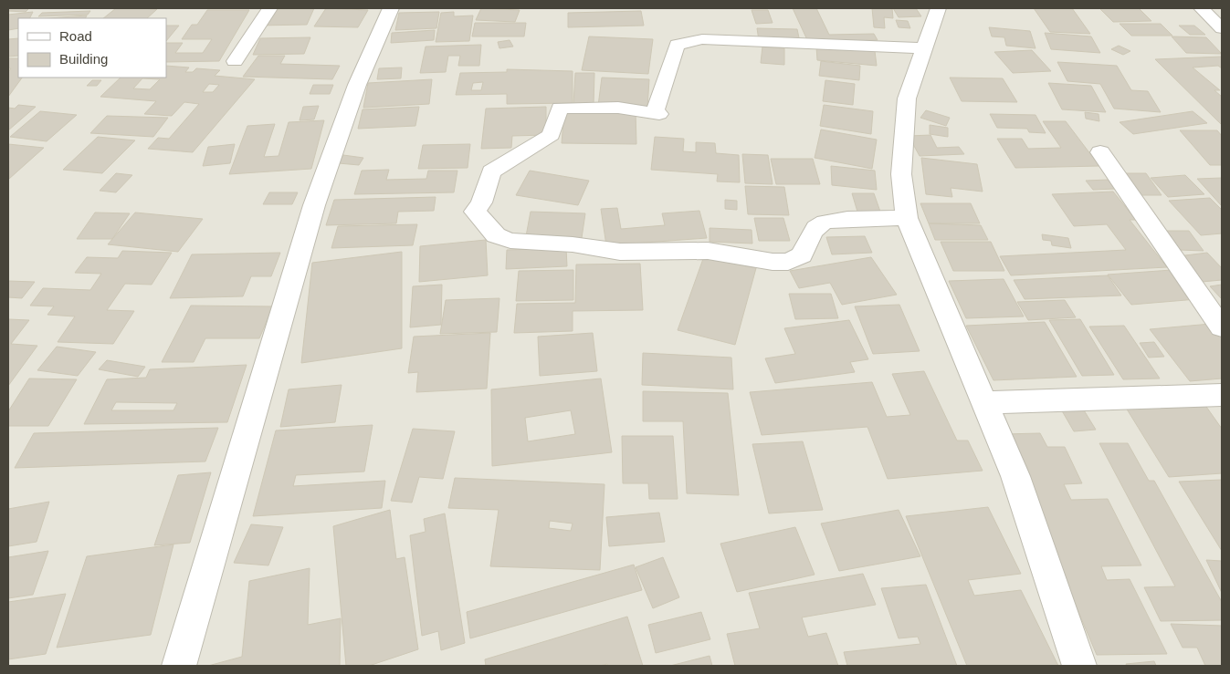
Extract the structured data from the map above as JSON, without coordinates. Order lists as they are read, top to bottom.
{
  "legend": ["Road", "Building"]
}
